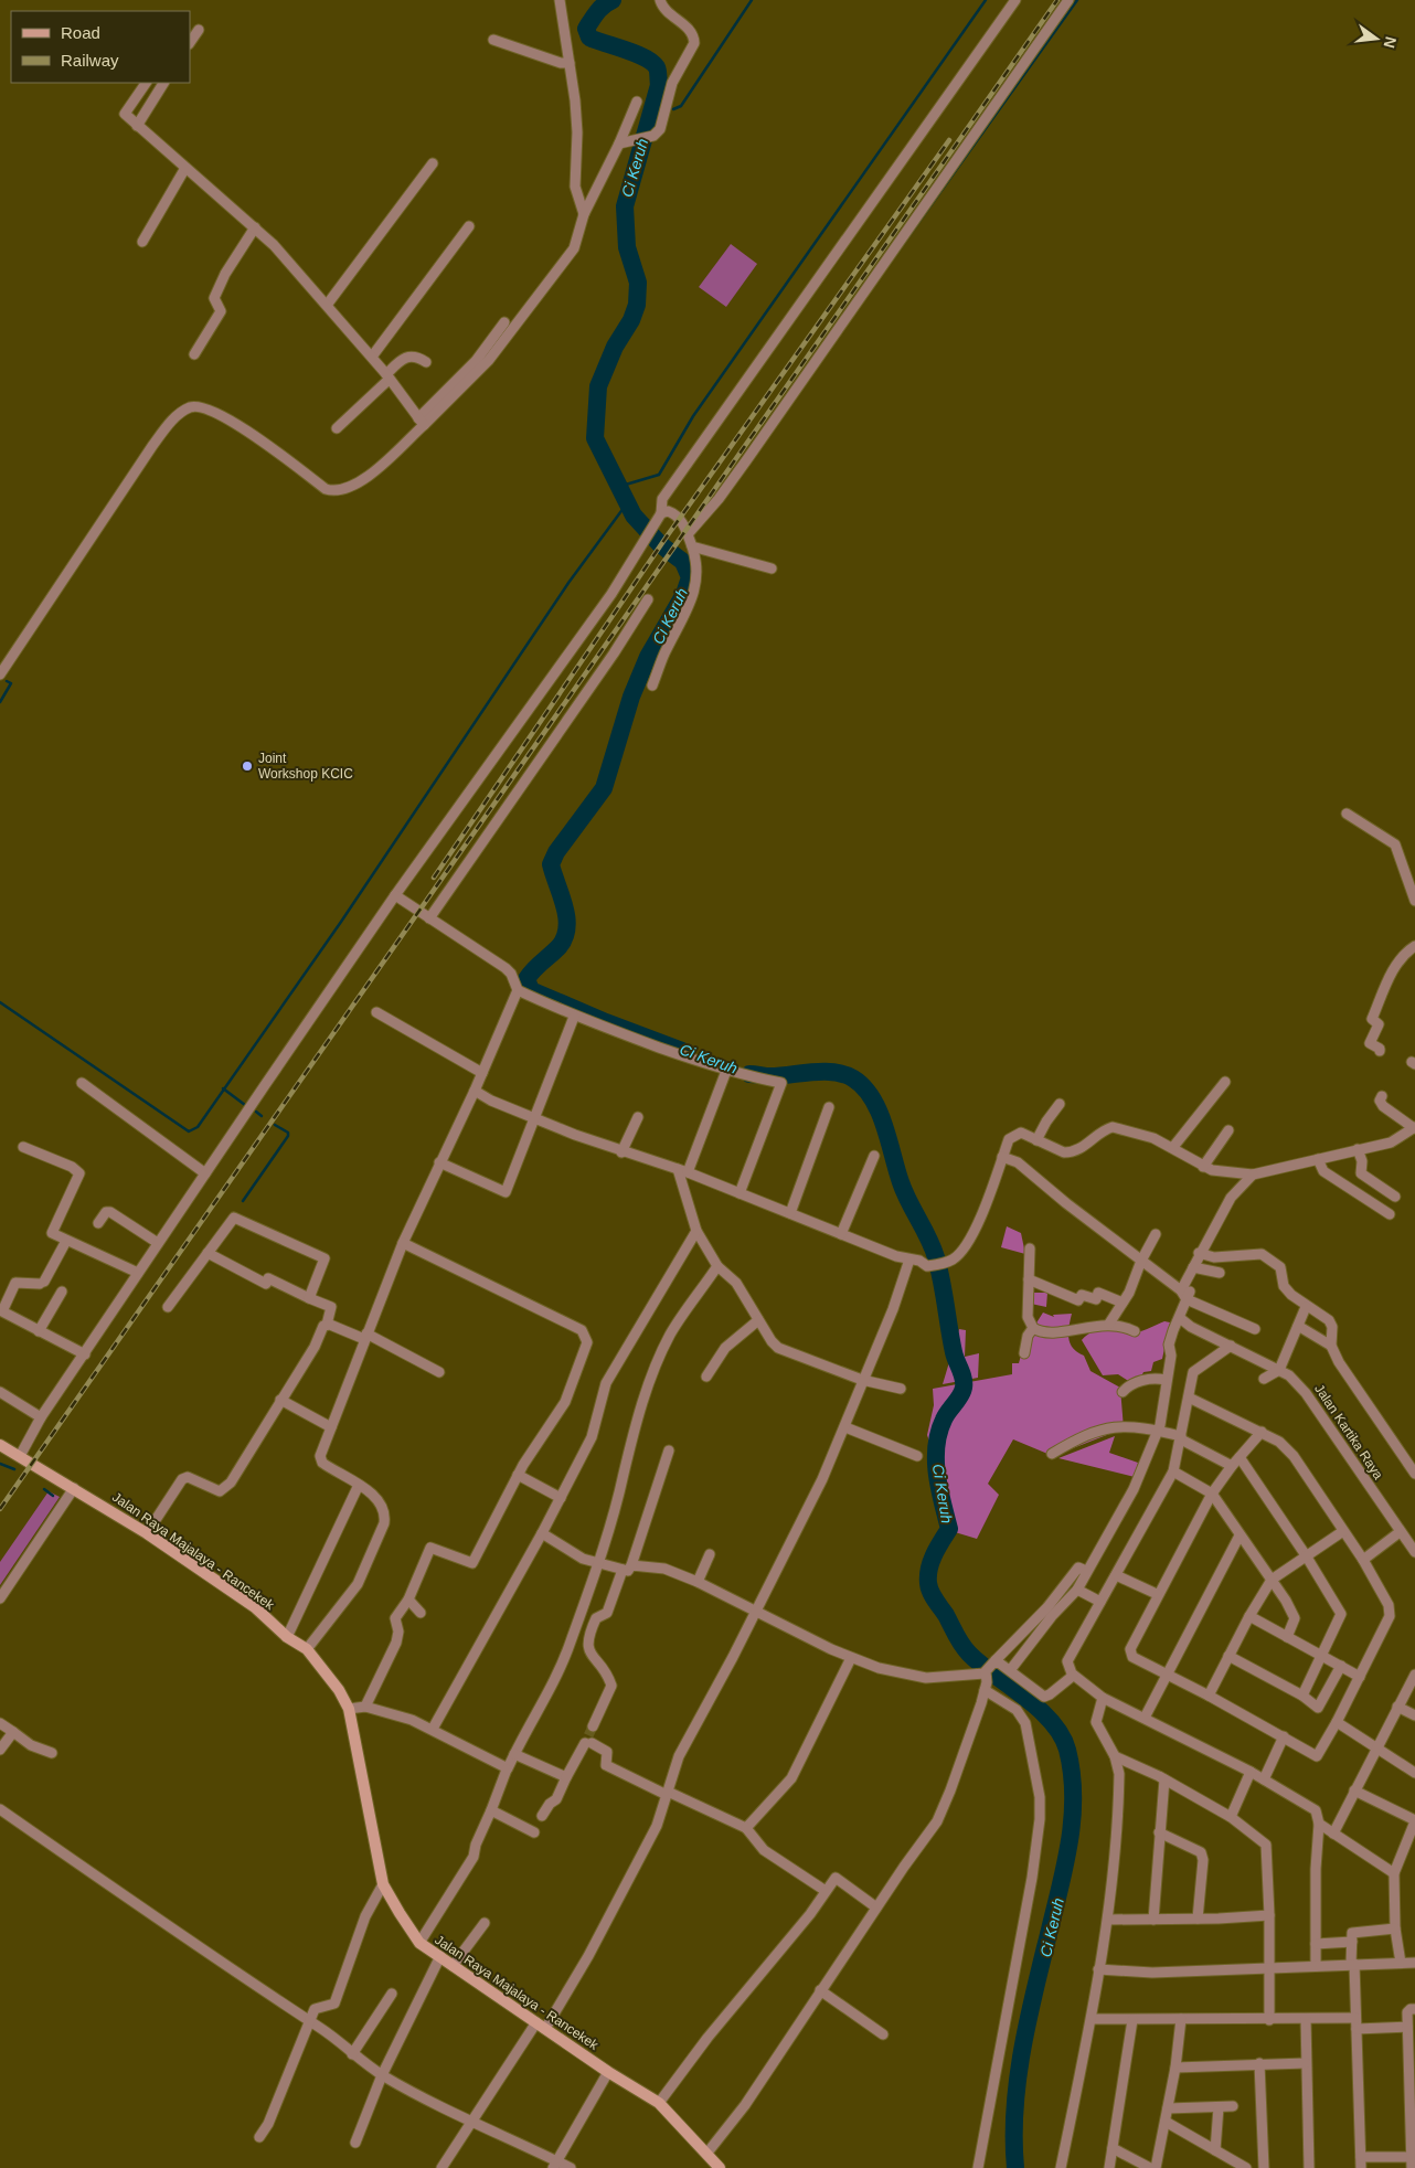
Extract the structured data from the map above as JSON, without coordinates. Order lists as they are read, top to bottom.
{
  "streets": {
    "main road": ["Jalan Raya Majalaya - Rancekek"],
    "street": ["Jalan Kartika Raya"]
  },
  "water": ["Ci Keruh"],
  "places": ["Joint Workshop KCIC"],
  "legend": ["Road", "Railway"],
  "north": "right"
}
